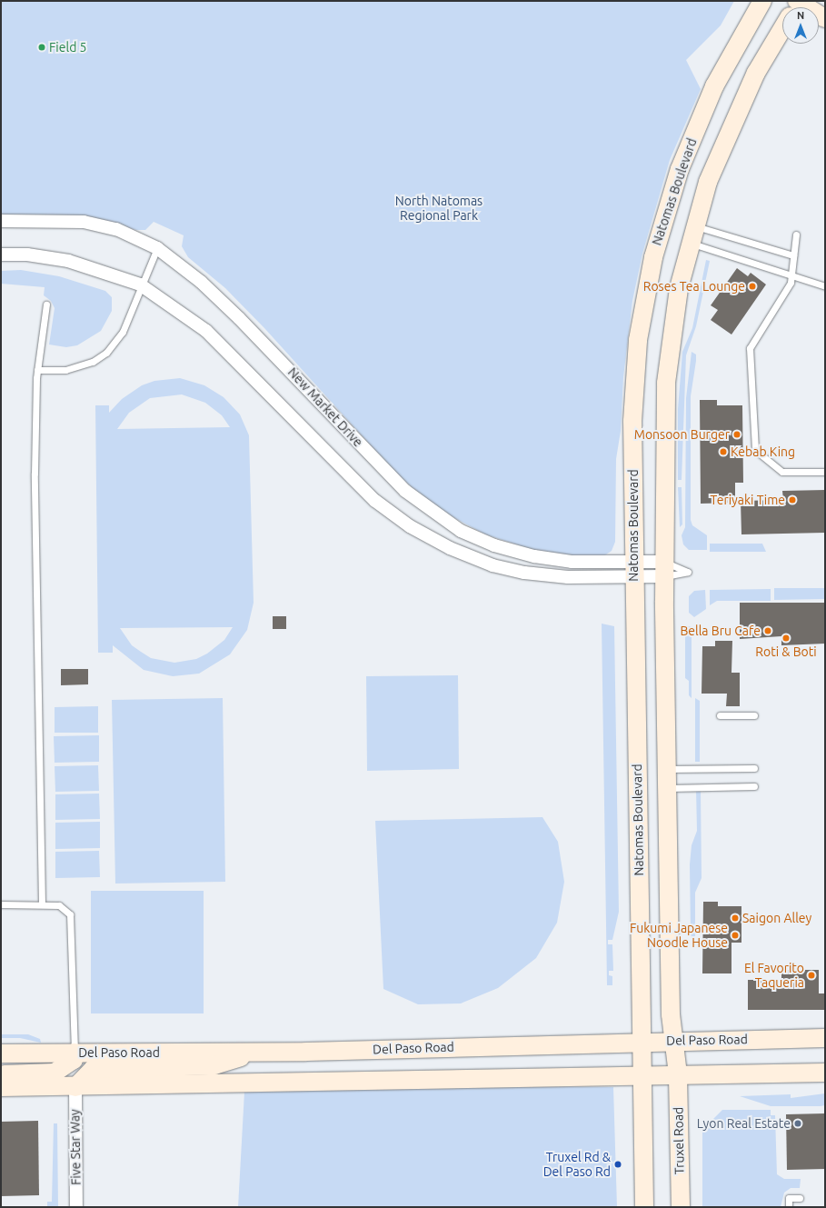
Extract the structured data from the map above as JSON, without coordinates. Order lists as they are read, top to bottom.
{
  "streets": {
    "main road": ["Natomas Boulevard", "Del Paso Road", "Truxel Road"],
    "street": ["New Market Drive", "Five Star Way"]
  },
  "crossings": [
    ["Natomas Boulevard", "New Market Drive"],
    ["Natomas Boulevard", "Del Paso Road"]
  ],
  "parks": ["North Natomas Regional Park"],
  "places": [
    "Field 5",
    "Roses Tea Lounge",
    "Monsoon Burger",
    "Kebab King",
    "Teriyaki Time",
    "Bella Bru Cafe",
    "Roti & Boti",
    "Saigon Alley",
    "Fukumi Japanese Noodle House",
    "El Favorito Taqueria",
    "Lyon Real Estate",
    "Truxel Rd & Del Paso Rd"
  ],
  "north": "top"
}
